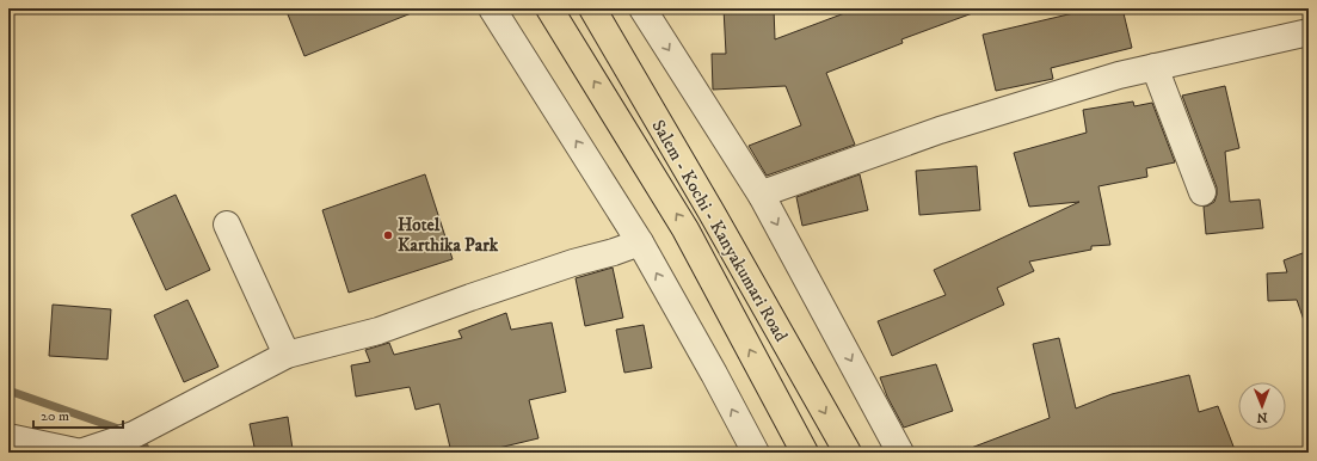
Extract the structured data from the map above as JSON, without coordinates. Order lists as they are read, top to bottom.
{
  "streets": {
    "highway": ["Salem - Kochi - Kanyakumari Road"]
  },
  "places": ["Hotel Karthika Park"],
  "scale_bar": "20 m",
  "north": "bottom"
}
